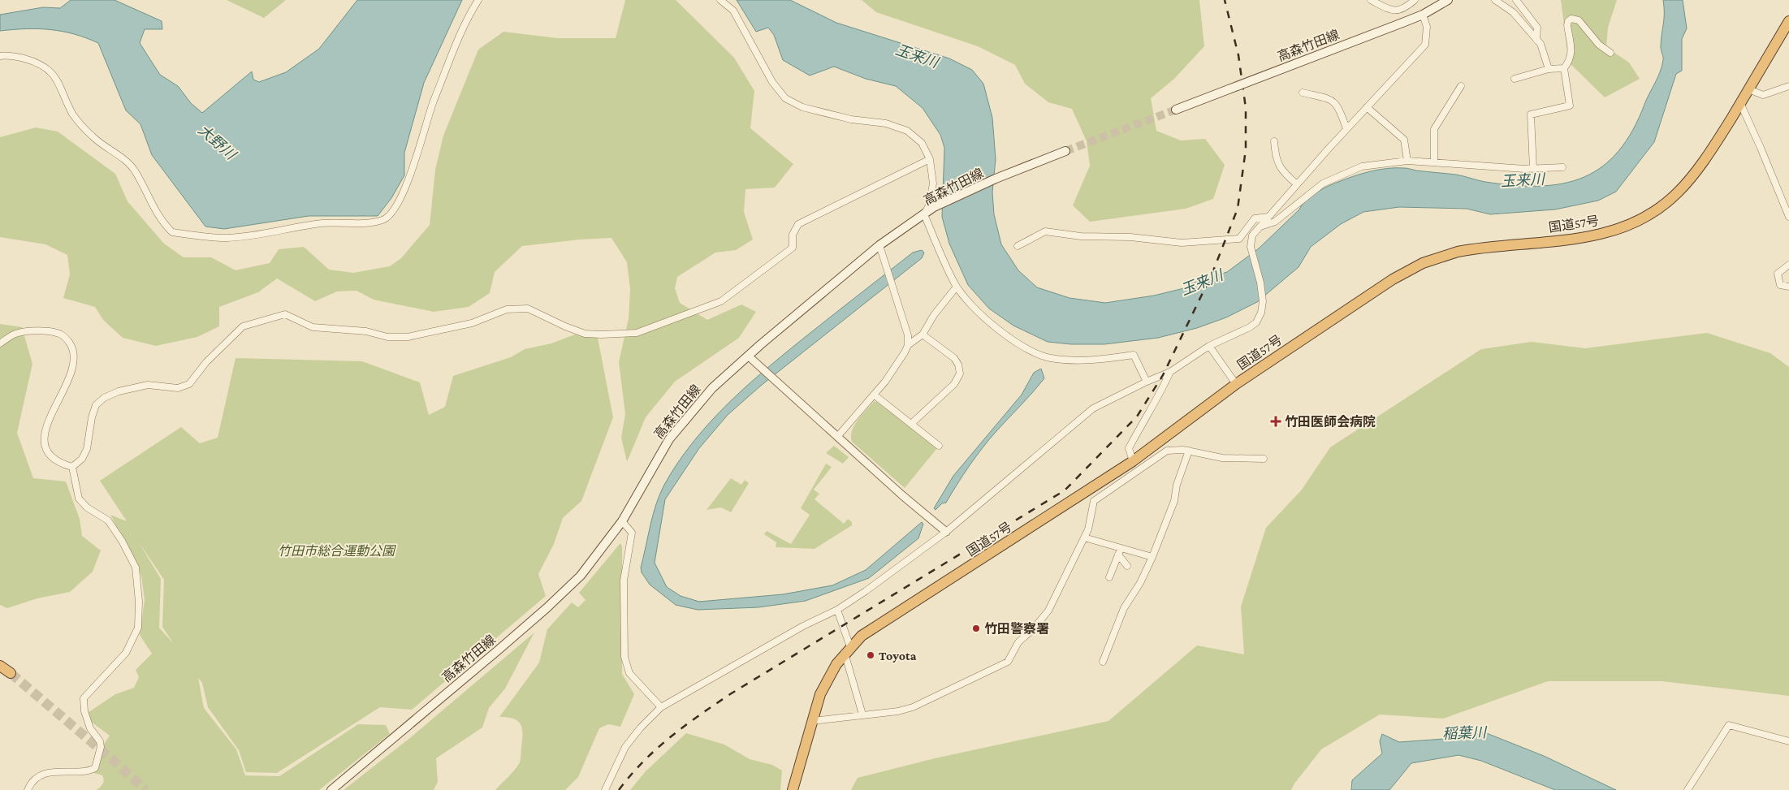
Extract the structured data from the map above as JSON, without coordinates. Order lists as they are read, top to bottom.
{
  "streets": {
    "highway": ["国道57号"],
    "main road": ["高森竹田線"]
  },
  "water": ["玉来川", "大野川", "稲葉川"],
  "parks": ["竹田市総合運動公園"],
  "places": {
    "health": ["竹田医師会病院"],
    "other": ["竹田警察署", "Toyota"]
  }
}
